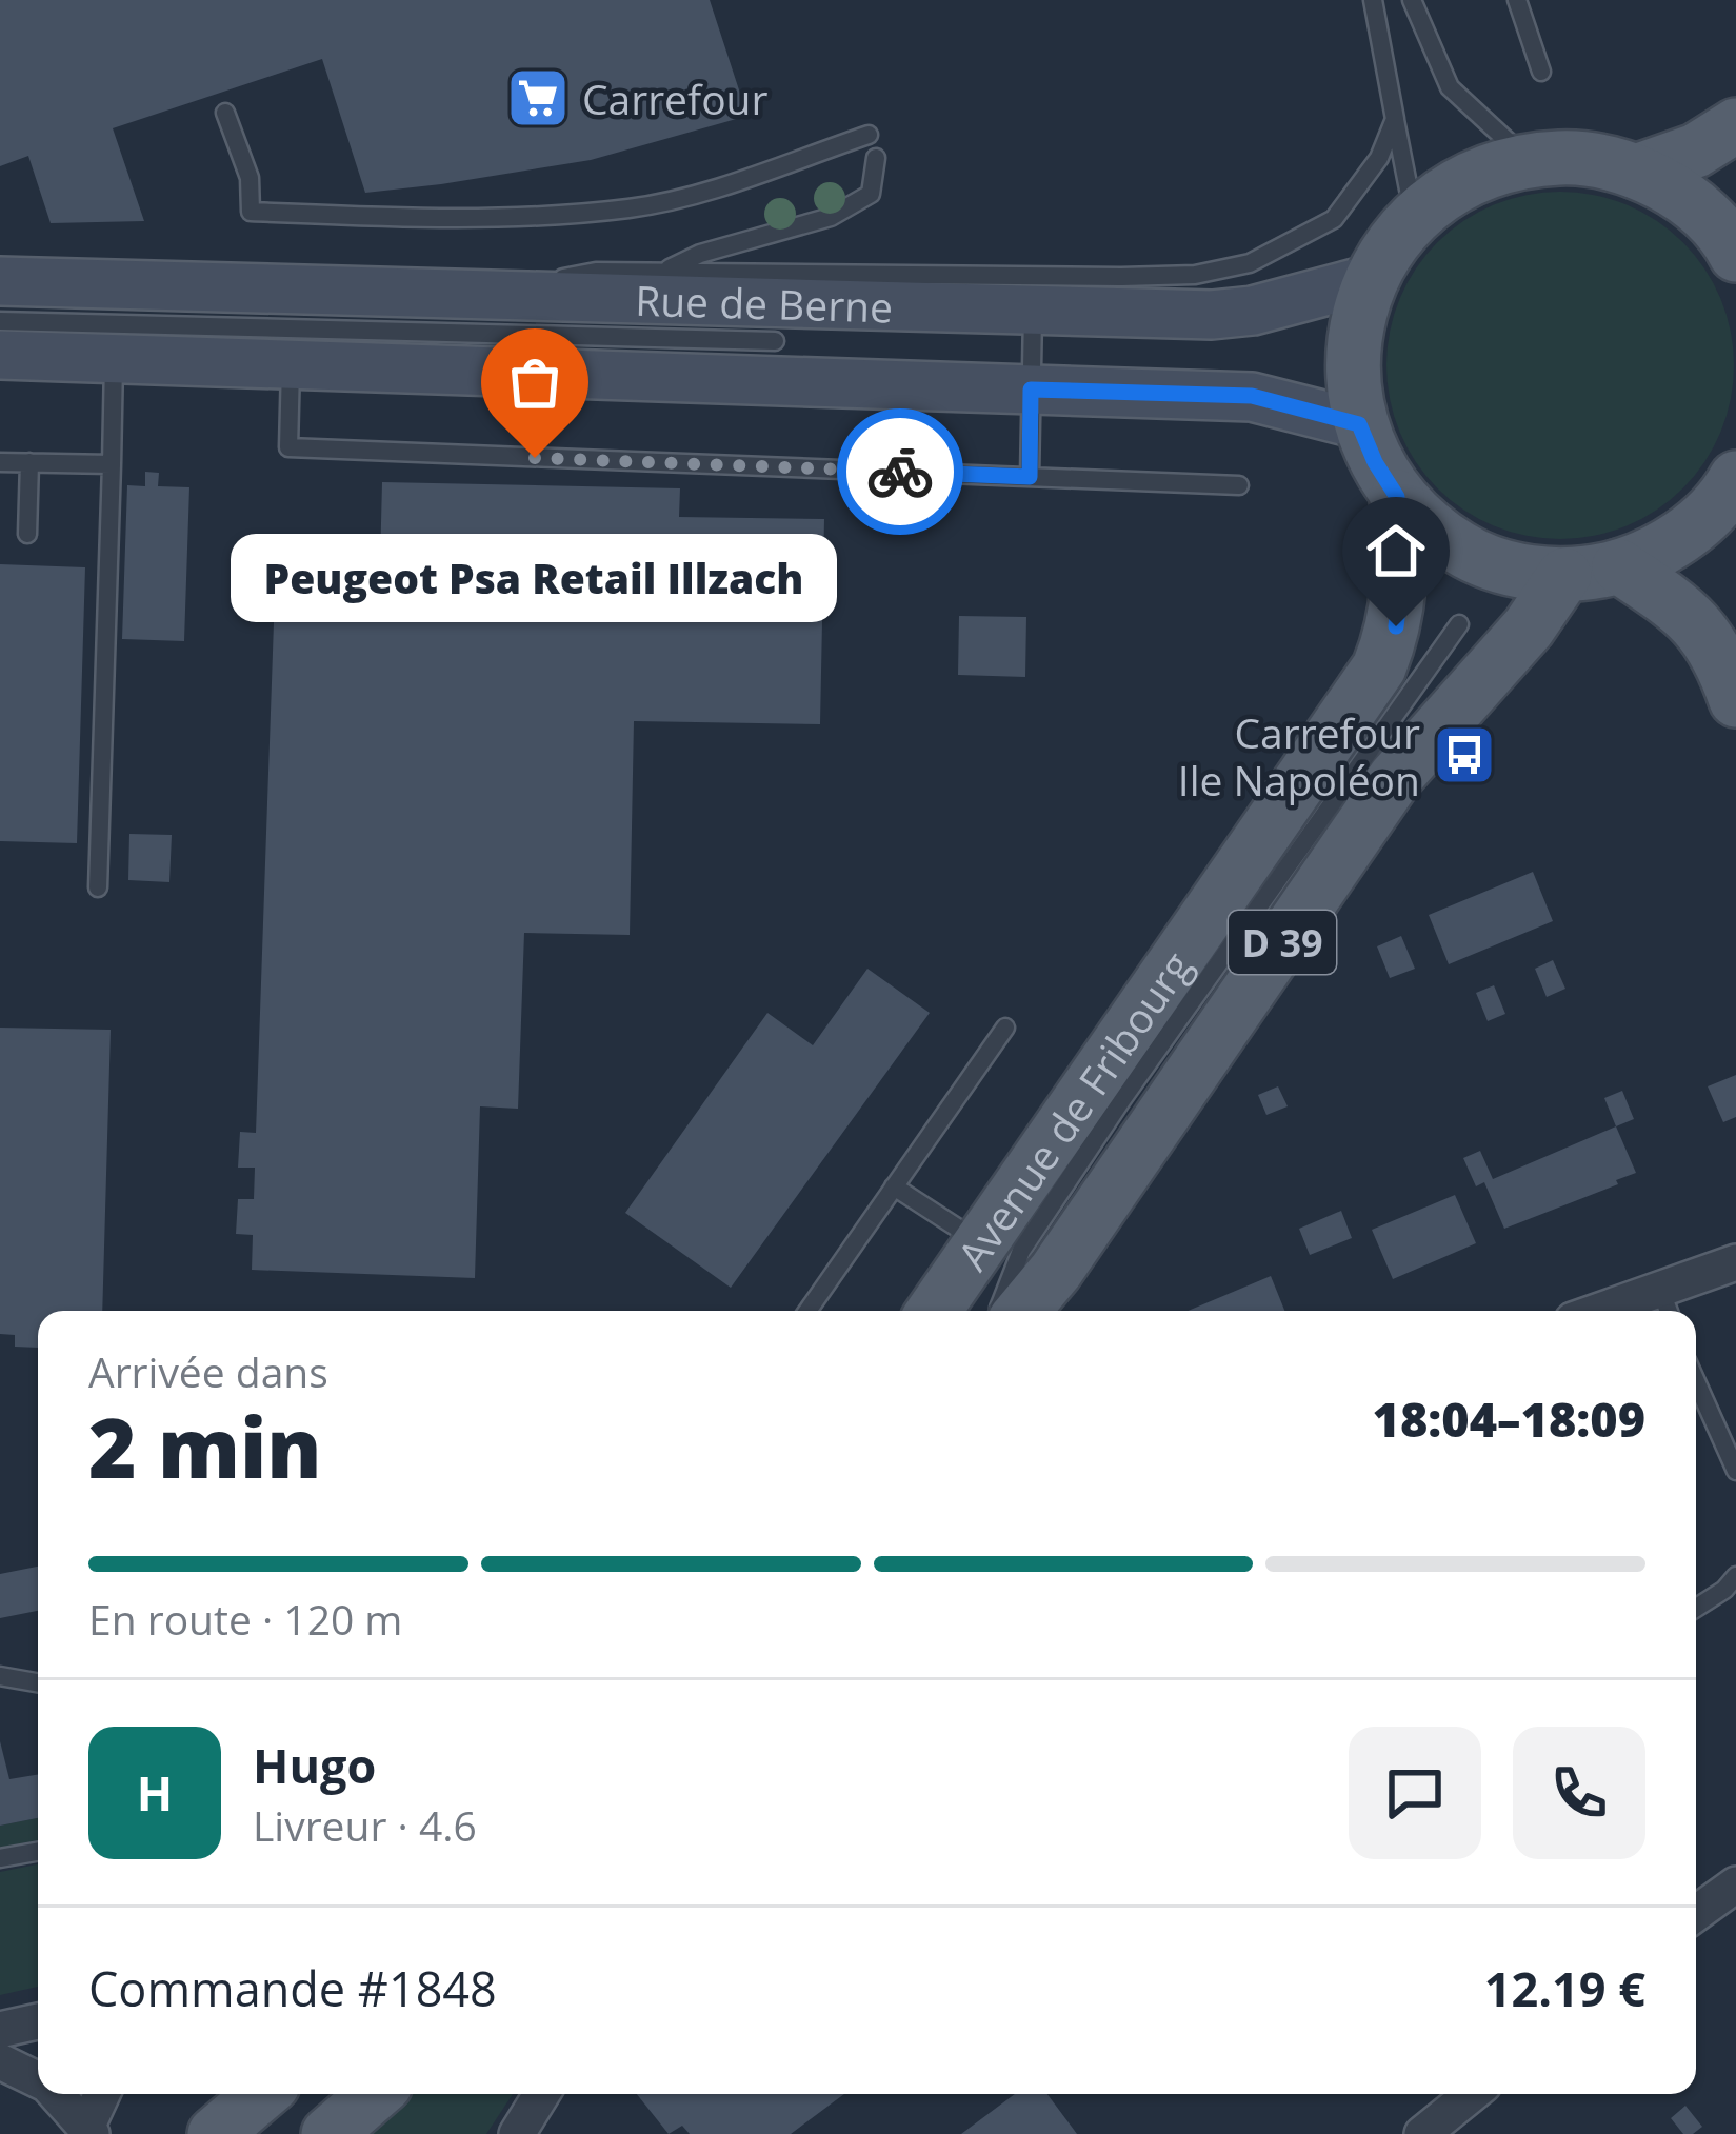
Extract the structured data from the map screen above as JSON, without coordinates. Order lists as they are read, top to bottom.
{
  "streets": {
    "main road": ["Rue de Berne", "D 39", "Avenue de Fribourg"]
  },
  "places": {
    "supermarket": ["Carrefour"],
    "other": ["Peugeot Psa Retail Illzach"],
    "bus stop": ["Carrefour Ile Napoléon"]
  },
  "page": {
    "bubble": "Peugeot Psa Retail Illzach",
    "heading": ["2 min", "Arrivée dans", "18:04–18:09"],
    "panel": [
      "Hugo",
      "Livreur · 4.6",
      "Commande #1848",
      "12.19 €"
    ],
    "bar": "En route · 120 m",
    "round": "H"
  }
}
